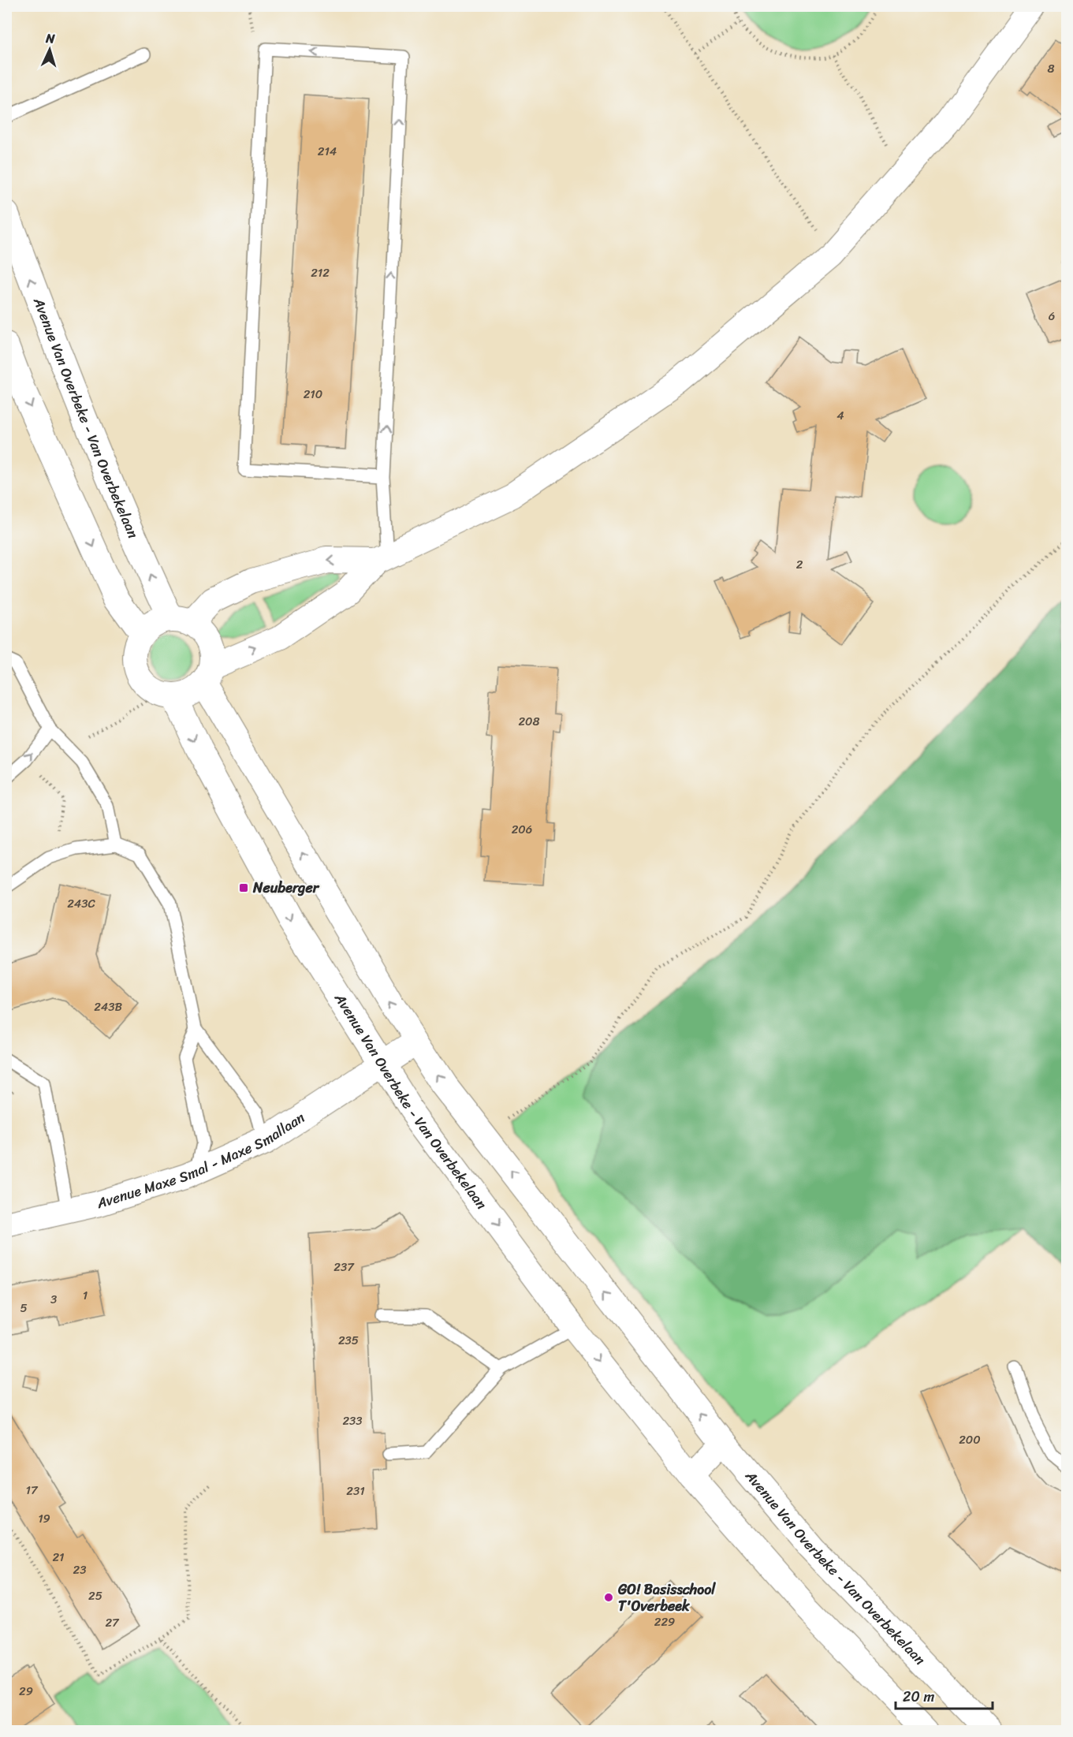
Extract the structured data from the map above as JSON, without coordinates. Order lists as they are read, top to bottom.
{
  "streets": {
    "street": ["Avenue Van Overbeke - Van Overbekelaan", "Avenue Maxe Smal - Maxe Smallaan"]
  },
  "crossings": [
    ["Avenue Van Overbeke - Van Overbekelaan", "Avenue Maxe Smal - Maxe Smallaan"]
  ],
  "places": {
    "transit": ["Neuberger"],
    "other": ["GO! Basisschool T'Overbeek"]
  },
  "house_numbers": [
    "8",
    "214",
    "212",
    "6",
    "210",
    "4",
    "2",
    "208",
    "206",
    "243C",
    "243B",
    "237",
    "1",
    "3",
    "5",
    "235",
    "233",
    "200",
    "17",
    "231",
    "19",
    "21",
    "23",
    "25",
    "229",
    "27",
    "29"
  ],
  "scale_bar": "20 m",
  "north": "top"
}
